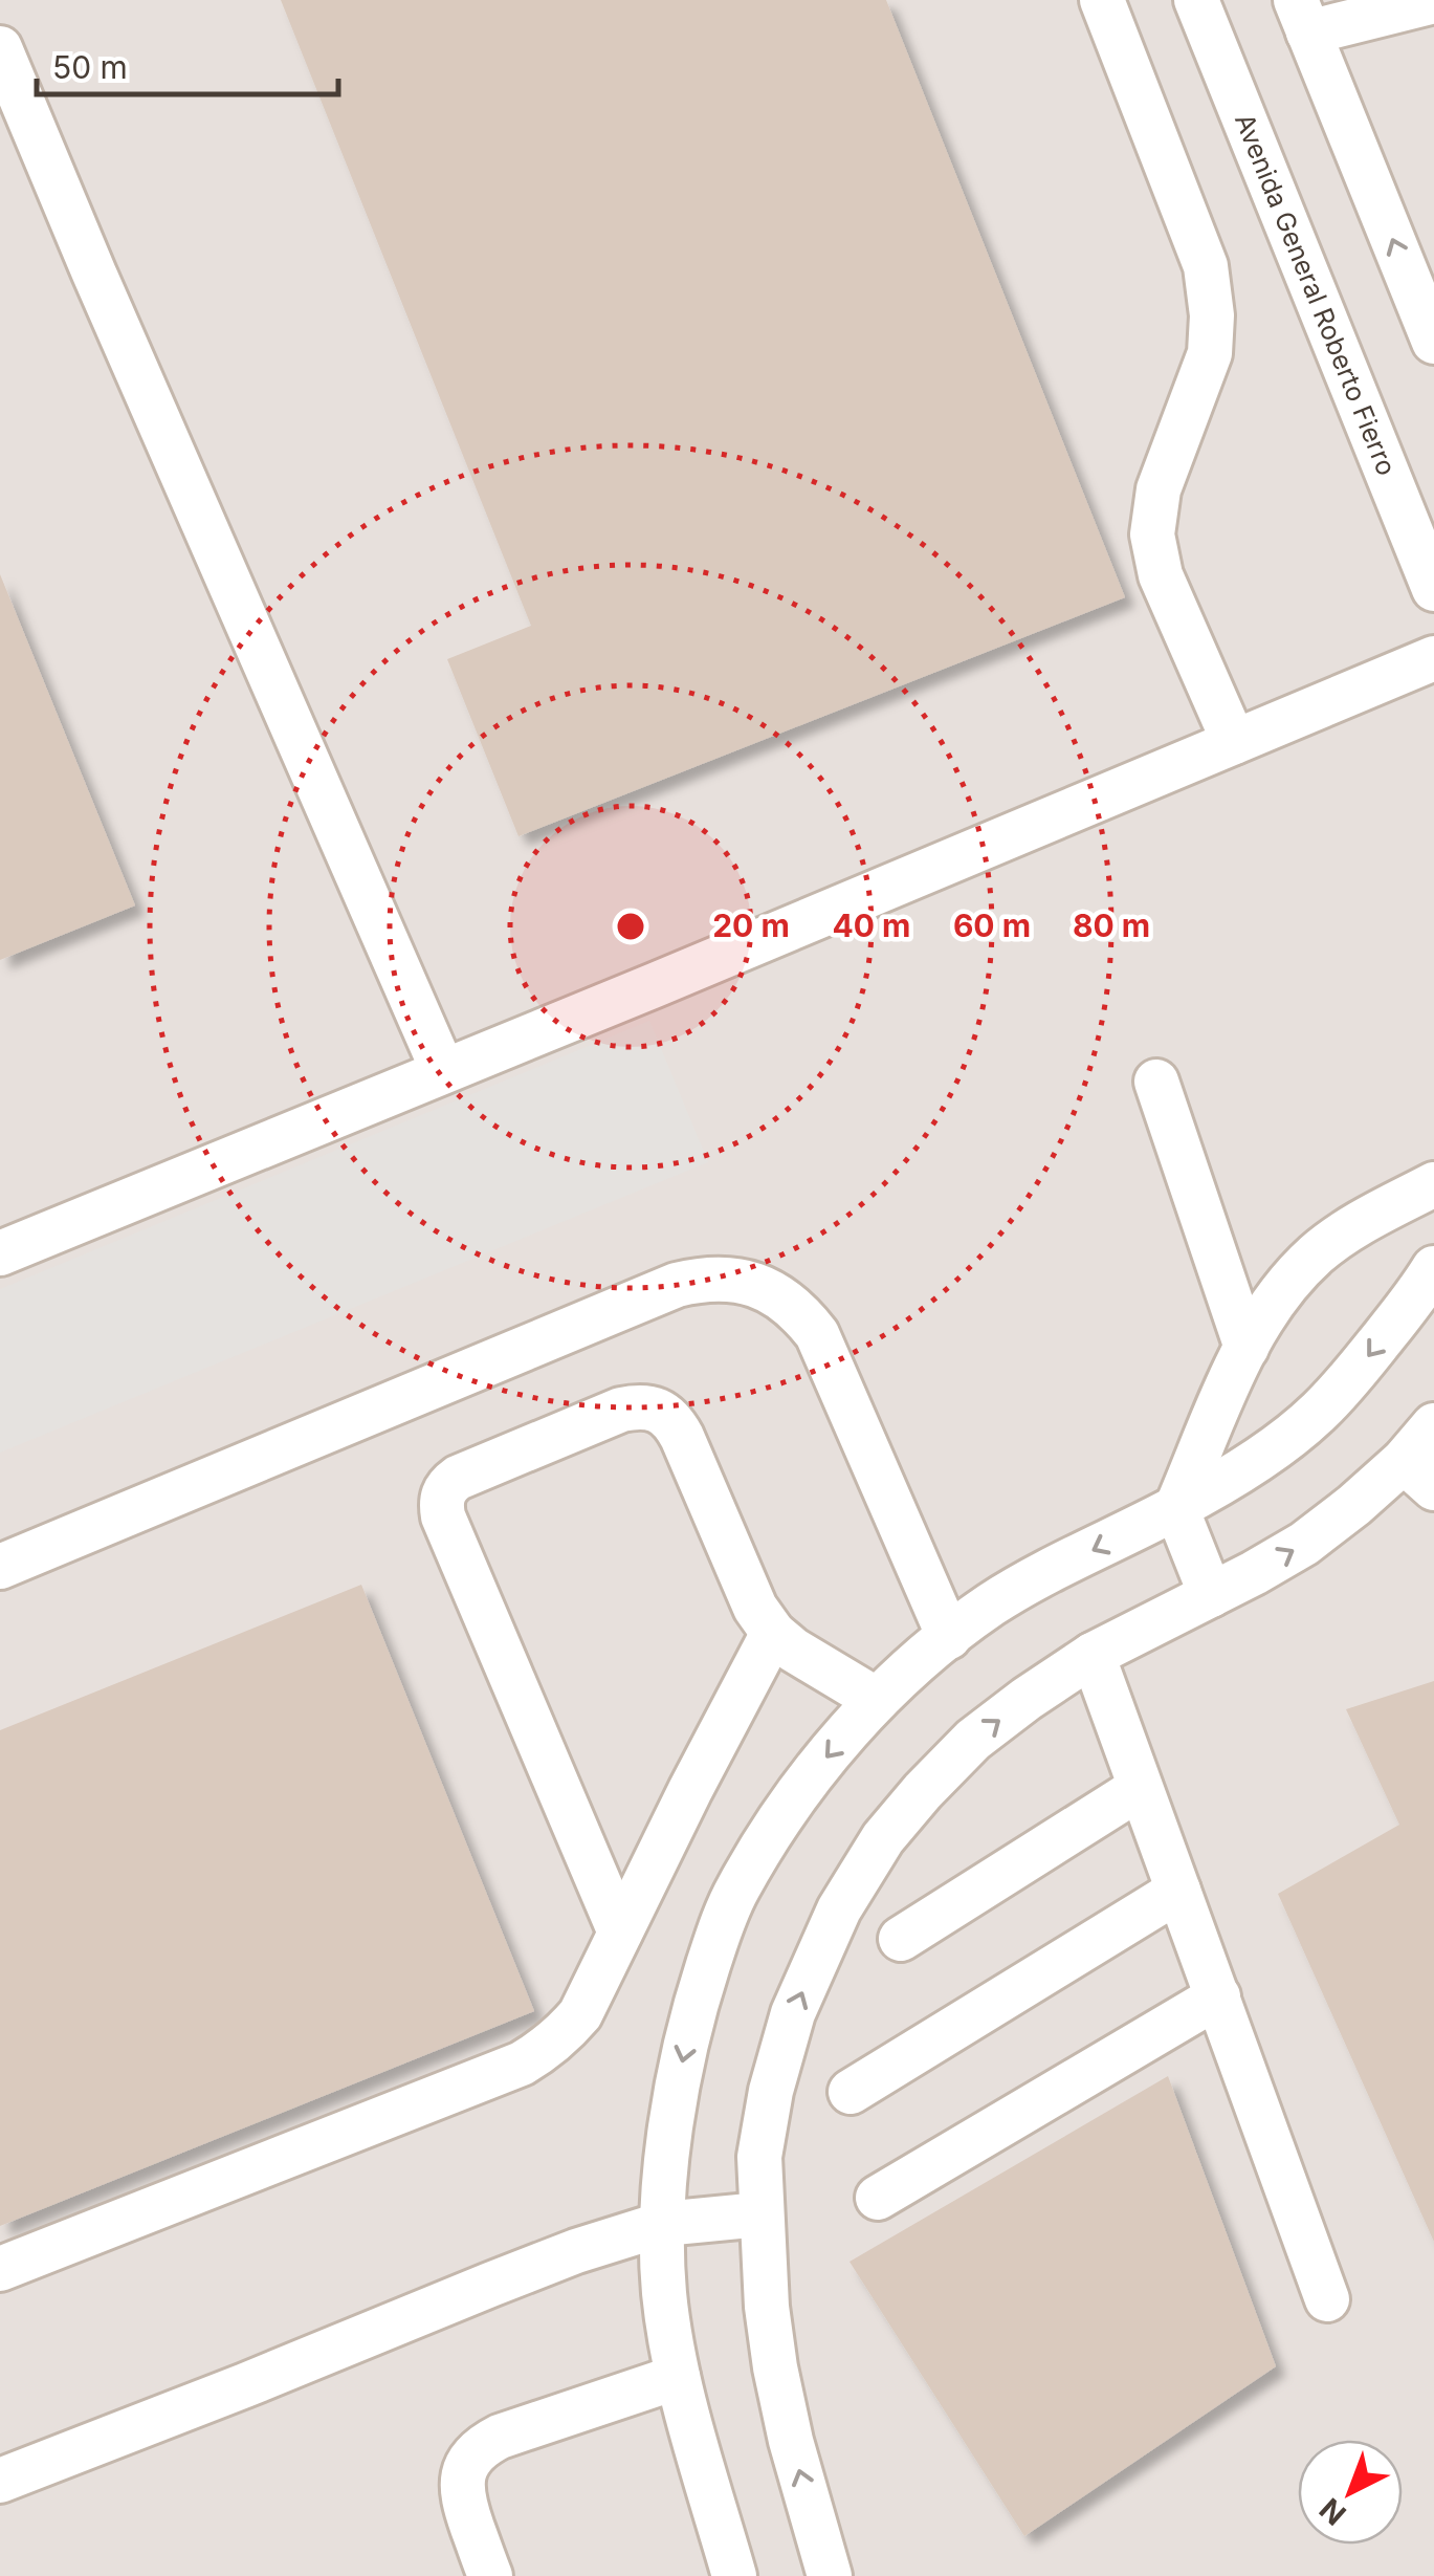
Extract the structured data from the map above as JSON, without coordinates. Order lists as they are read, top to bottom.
{
  "streets": {
    "street": ["Avenida General Roberto Fierro"]
  },
  "scale_bar": "50 m",
  "north": "bottom left",
  "rings": [
    "20 m",
    "40 m",
    "60 m",
    "80 m"
  ]
}
